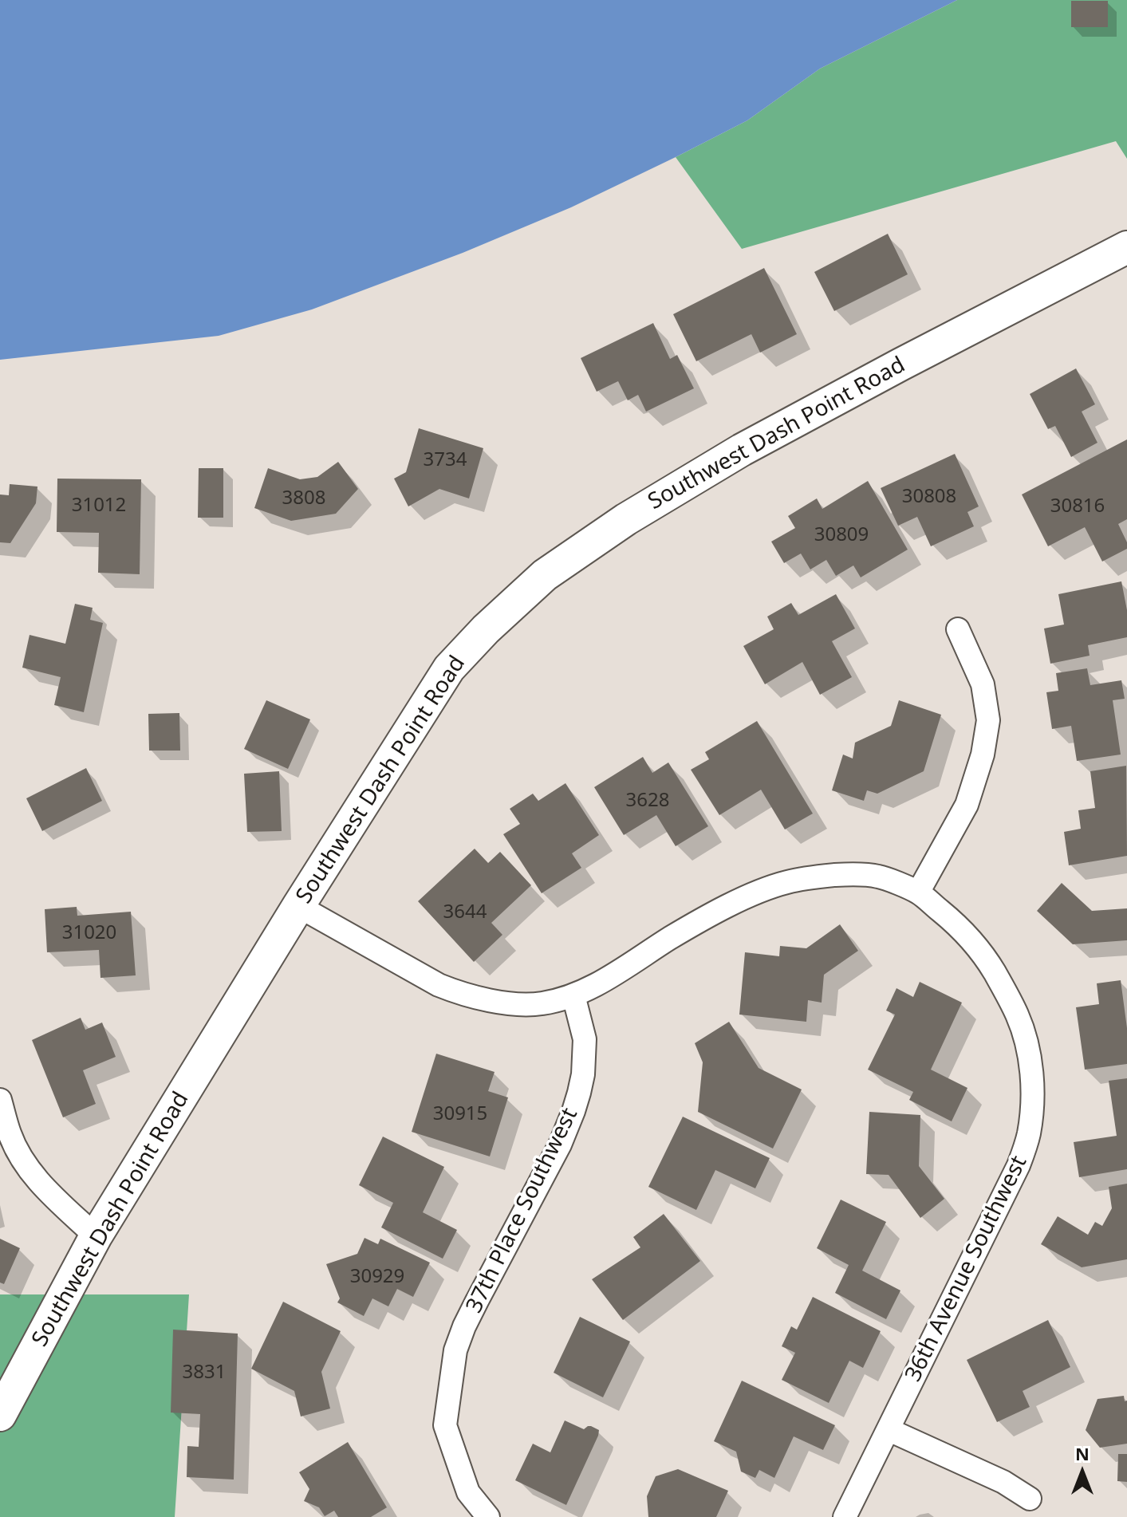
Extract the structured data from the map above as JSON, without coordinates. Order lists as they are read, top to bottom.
{
  "streets": {
    "main road": ["Southwest Dash Point Road"],
    "street": ["37th Place Southwest", "36th Avenue Southwest"]
  },
  "crossings": [
    ["Southwest Dash Point Road", "36th Avenue Southwest"],
    ["37th Place Southwest", "36th Avenue Southwest"]
  ],
  "house_numbers": [
    "3734",
    "30808",
    "3808",
    "31012",
    "30816",
    "30809",
    "3628",
    "3644",
    "31020",
    "30915",
    "30929",
    "3831"
  ],
  "north": "top"
}
